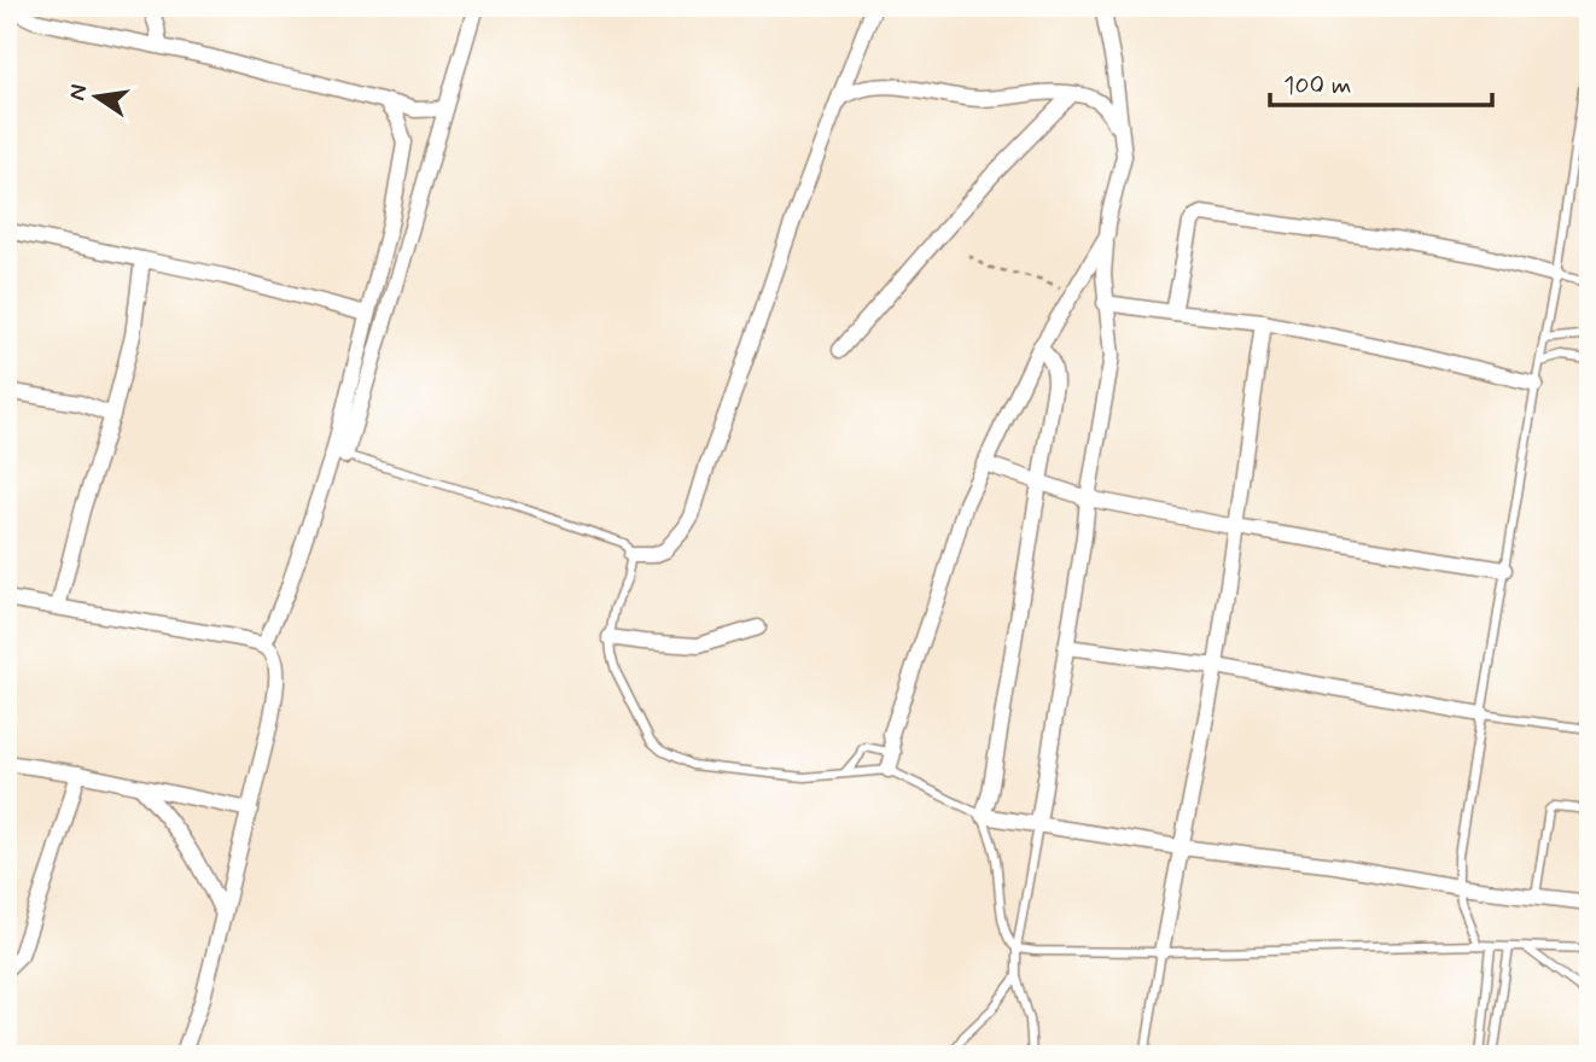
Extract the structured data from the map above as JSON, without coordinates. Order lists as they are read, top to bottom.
{
  "scale_bar": "100 m",
  "north": "left"
}
